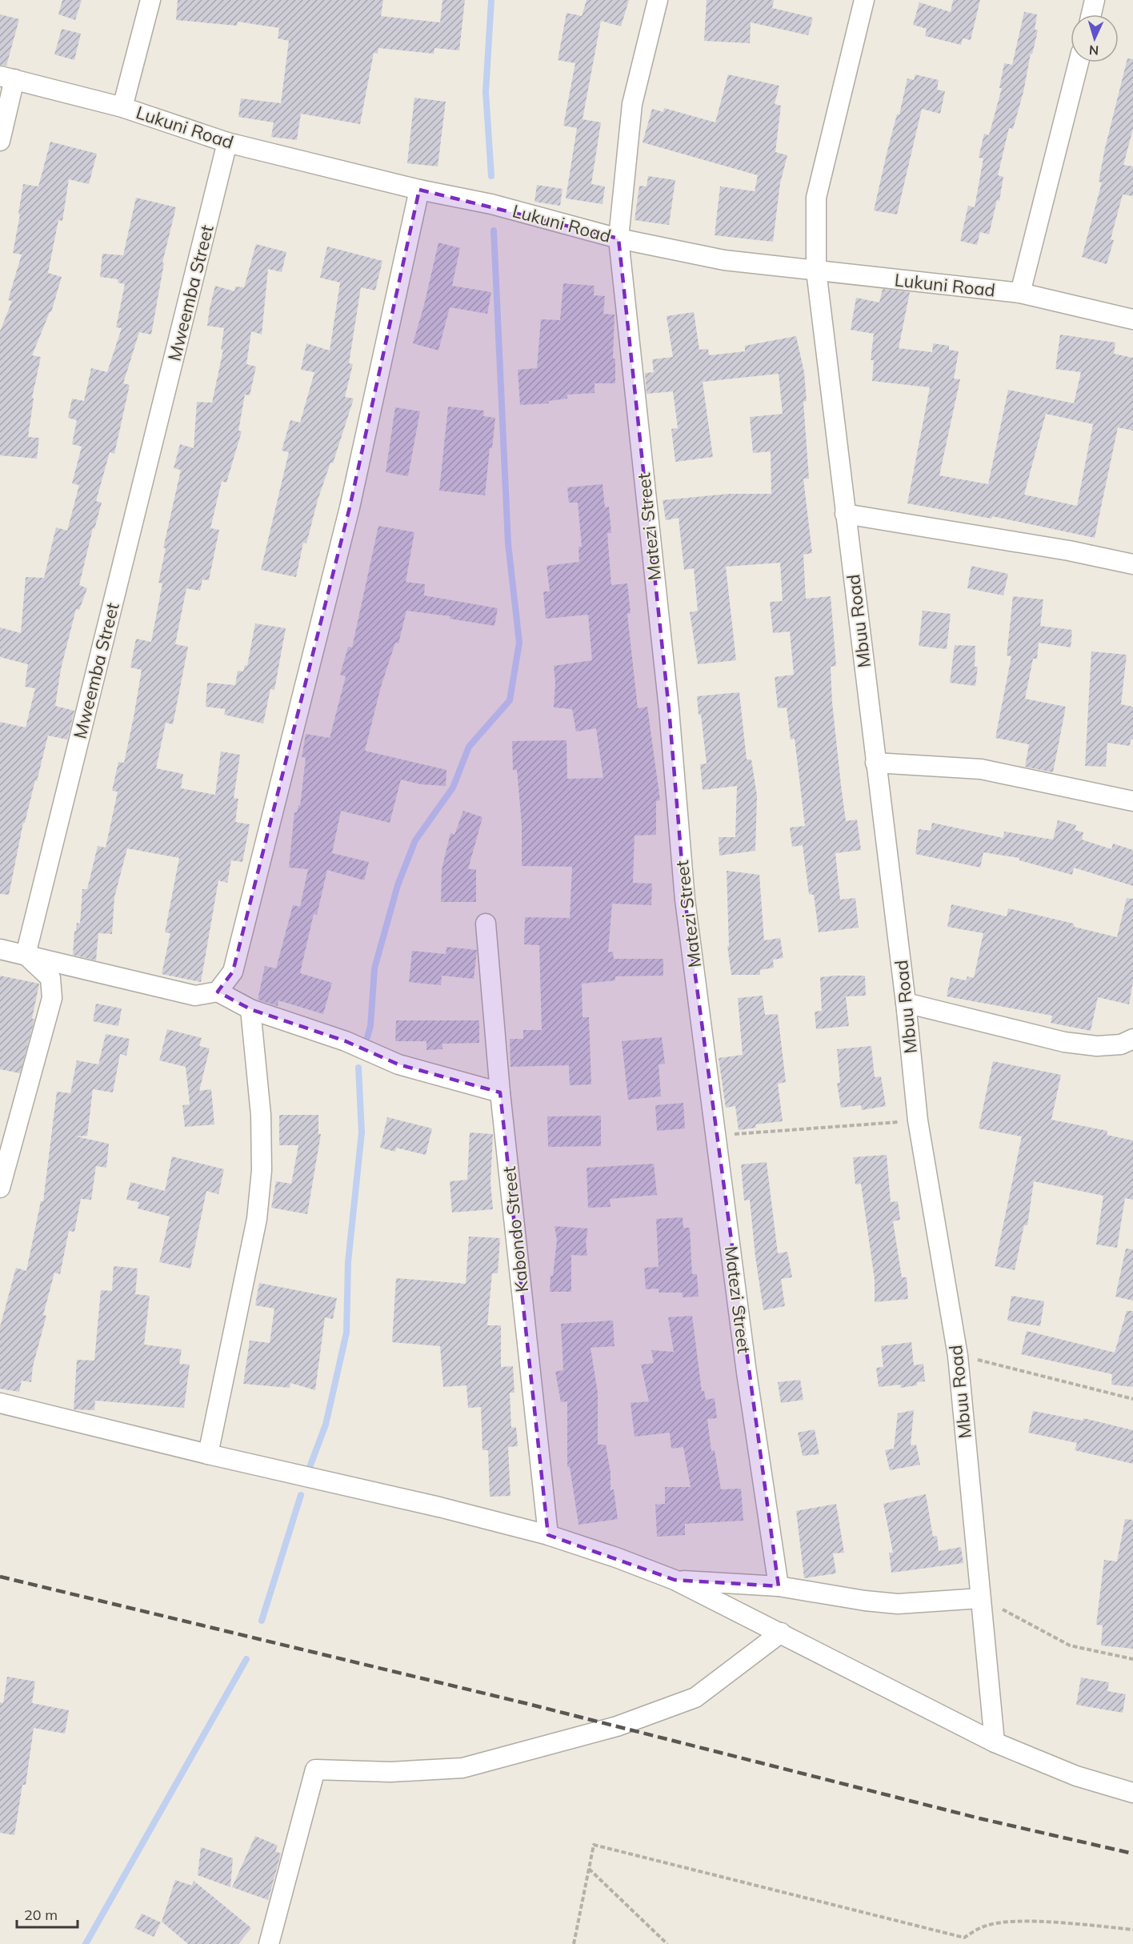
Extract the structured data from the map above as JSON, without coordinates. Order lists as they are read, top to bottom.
{
  "streets": {
    "street": [
      "Lukuni Road",
      "Mweemba Street",
      "Matezi Street",
      "Mbuu Road",
      "Kabondo Street"
    ]
  },
  "crossings": [
    ["Lukuni Road", "Mweemba Street"],
    ["Lukuni Road", "Matezi Street"],
    ["Lukuni Road", "Mbuu Road"]
  ],
  "scale_bar": "20 m",
  "north": "bottom"
}
